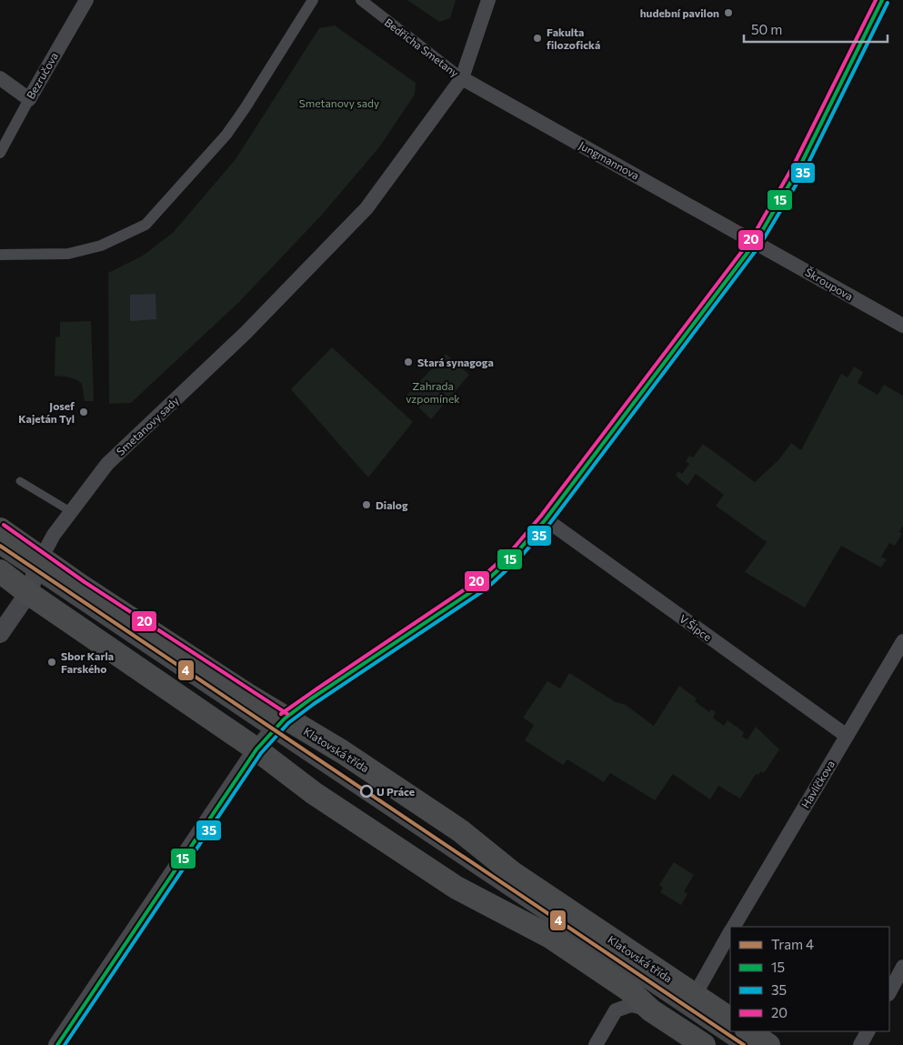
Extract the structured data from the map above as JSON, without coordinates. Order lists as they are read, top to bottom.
{
  "streets": {
    "main road": ["Klatovská třída"],
    "street": [
      "Bedřicha Smetany",
      "Bezručova",
      "Jungmannova",
      "Škroupova",
      "Smetanovy sady",
      "V Šipce",
      "Havlíčkova"
    ]
  },
  "crossings": [
    ["Bedřicha Smetany", "Jungmannova"],
    ["Bedřicha Smetany", "Smetanovy sady"],
    ["Jungmannova", "Škroupova"],
    ["Jungmannova", "Smetanovy sady"],
    ["Smetanovy sady", "Klatovská třída"],
    ["V Šipce", "Havlíčkova"],
    ["Klatovská třída", "Havlíčkova"]
  ],
  "parks": ["Smetanovy sady", "Zahrada vzpomínek"],
  "places": [
    "hudební pavilon",
    "Fakulta filozofická",
    "Stará synagoga",
    "Josef Kajetán Tyl",
    "Dialog",
    "Sbor Karla Farského",
    "U Práce"
  ],
  "lines": [
    "transit line 15",
    "transit line 20",
    "transit line 35",
    "tram line 4"
  ],
  "legend": [
    "Tram 4",
    "15",
    "35",
    "20"
  ],
  "scale_bar": "50 m"
}
